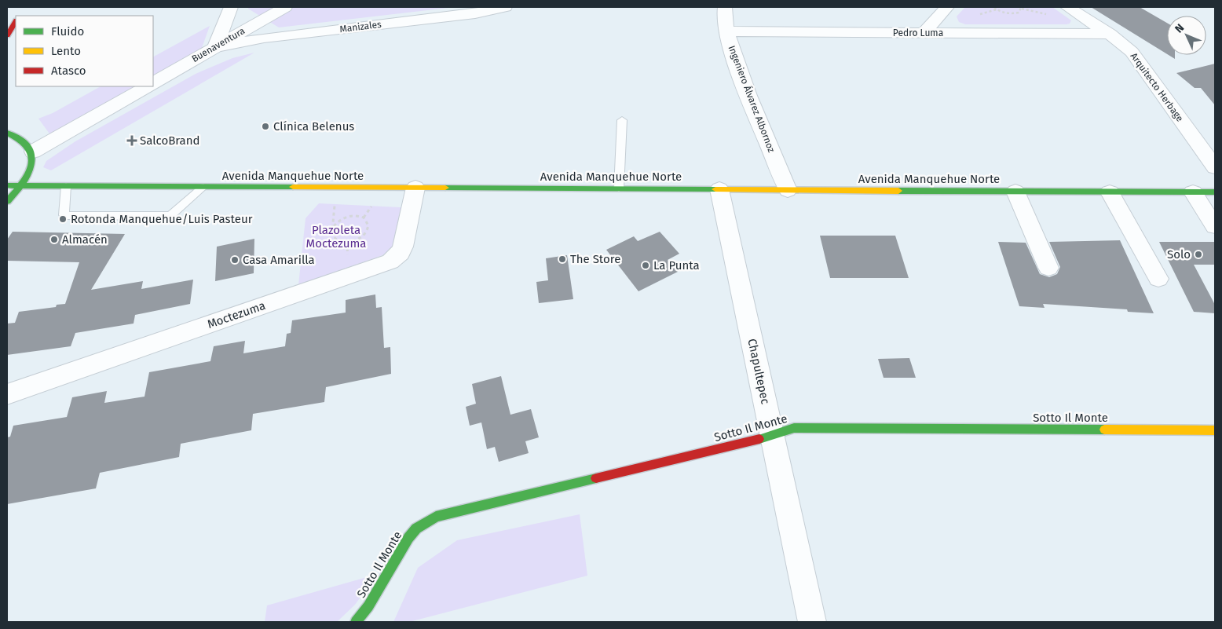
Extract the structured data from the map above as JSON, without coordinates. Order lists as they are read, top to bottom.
{
  "streets": {
    "street": [
      "Manizales",
      "Pedro Luma",
      "Buenaventura",
      "Arquitecto Herbage",
      "Ingeniero Álvarez Albornoz",
      "Avenida Manquehue Norte",
      "Moctezuma",
      "Chapultepec",
      "Sotto Il Monte"
    ]
  },
  "crossings": [
    ["Manizales", "Buenaventura"],
    ["Pedro Luma", "Arquitecto Herbage"],
    ["Pedro Luma", "Ingeniero Álvarez Albornoz"],
    ["Ingeniero Álvarez Albornoz", "Avenida Manquehue Norte"],
    ["Avenida Manquehue Norte", "Moctezuma"],
    ["Avenida Manquehue Norte", "Chapultepec"],
    ["Chapultepec", "Sotto Il Monte"]
  ],
  "parks": ["Plazoleta Moctezuma"],
  "places": {
    "other": [
      "Clínica Belenus",
      "Rotonda Manquehue/Luis Pasteur",
      "Almacén",
      "Solo",
      "The Store",
      "Casa Amarilla",
      "La Punta"
    ],
    "health": ["SalcoBrand"]
  },
  "legend": ["Fluido", "Lento", "Atasco"],
  "north": "top left"
}
